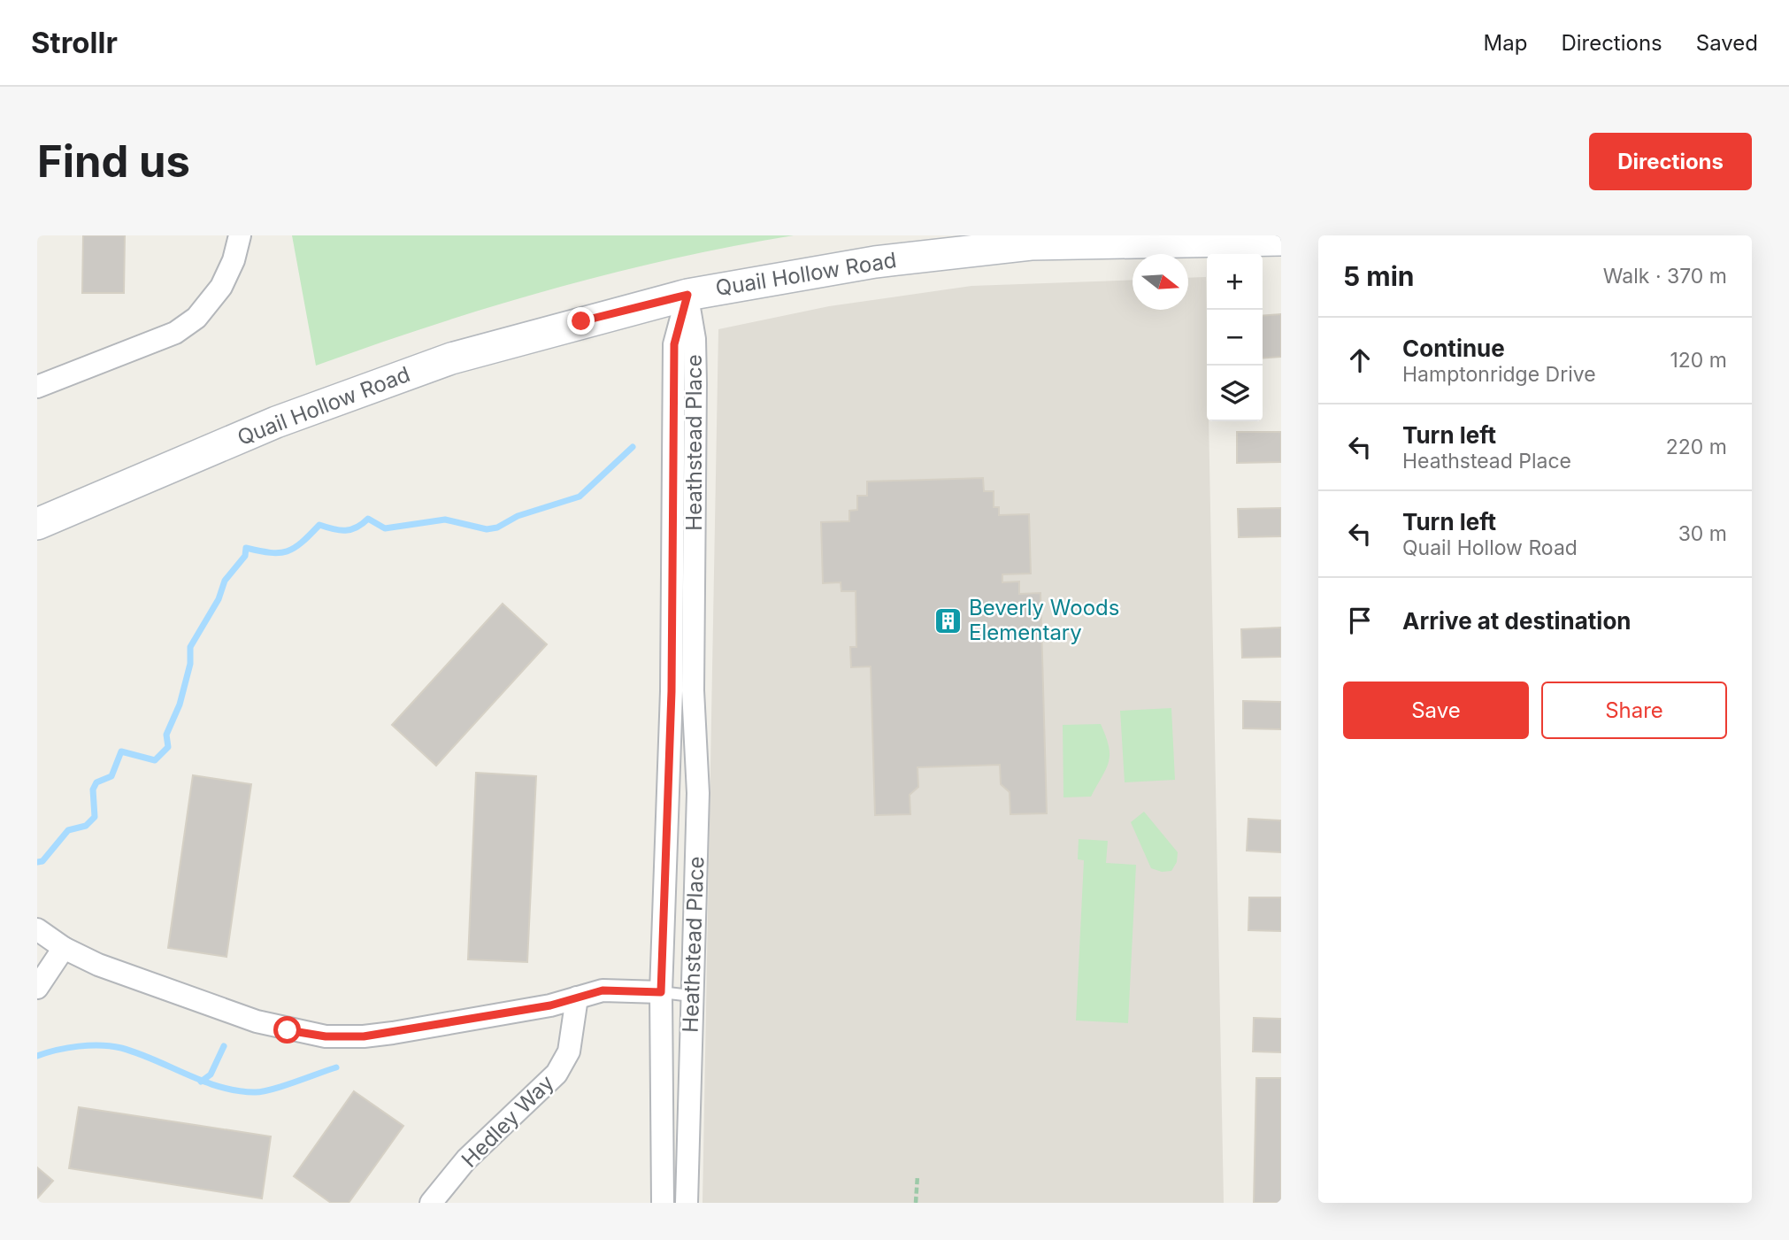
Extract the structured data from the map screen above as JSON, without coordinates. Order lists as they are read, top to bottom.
{
  "streets": {
    "main road": ["Quail Hollow Road"],
    "street": ["Heathstead Place", "Hedley Way"]
  },
  "crossings": [
    ["Quail Hollow Road", "Heathstead Place"]
  ],
  "places": {
    "building": ["Beverly Woods Elementary"]
  },
  "north": "right",
  "page": {
    "header": "Strollr",
    "nav": ["Map", "Directions", "Saved"],
    "buttons": [
      "Directions",
      ["Save", "Share"]
    ],
    "title": "Find us",
    "heading": ["5 min", "Walk · 370 m"],
    "map_buttons": ["+", "−"],
    "list": [
      ["Continue", "Hamptonridge Drive", "120 m"],
      ["Turn left", "Heathstead Place", "220 m"],
      ["Turn left", "Quail Hollow Road", "30 m"],
      "Arrive at destination"
    ]
  }
}
